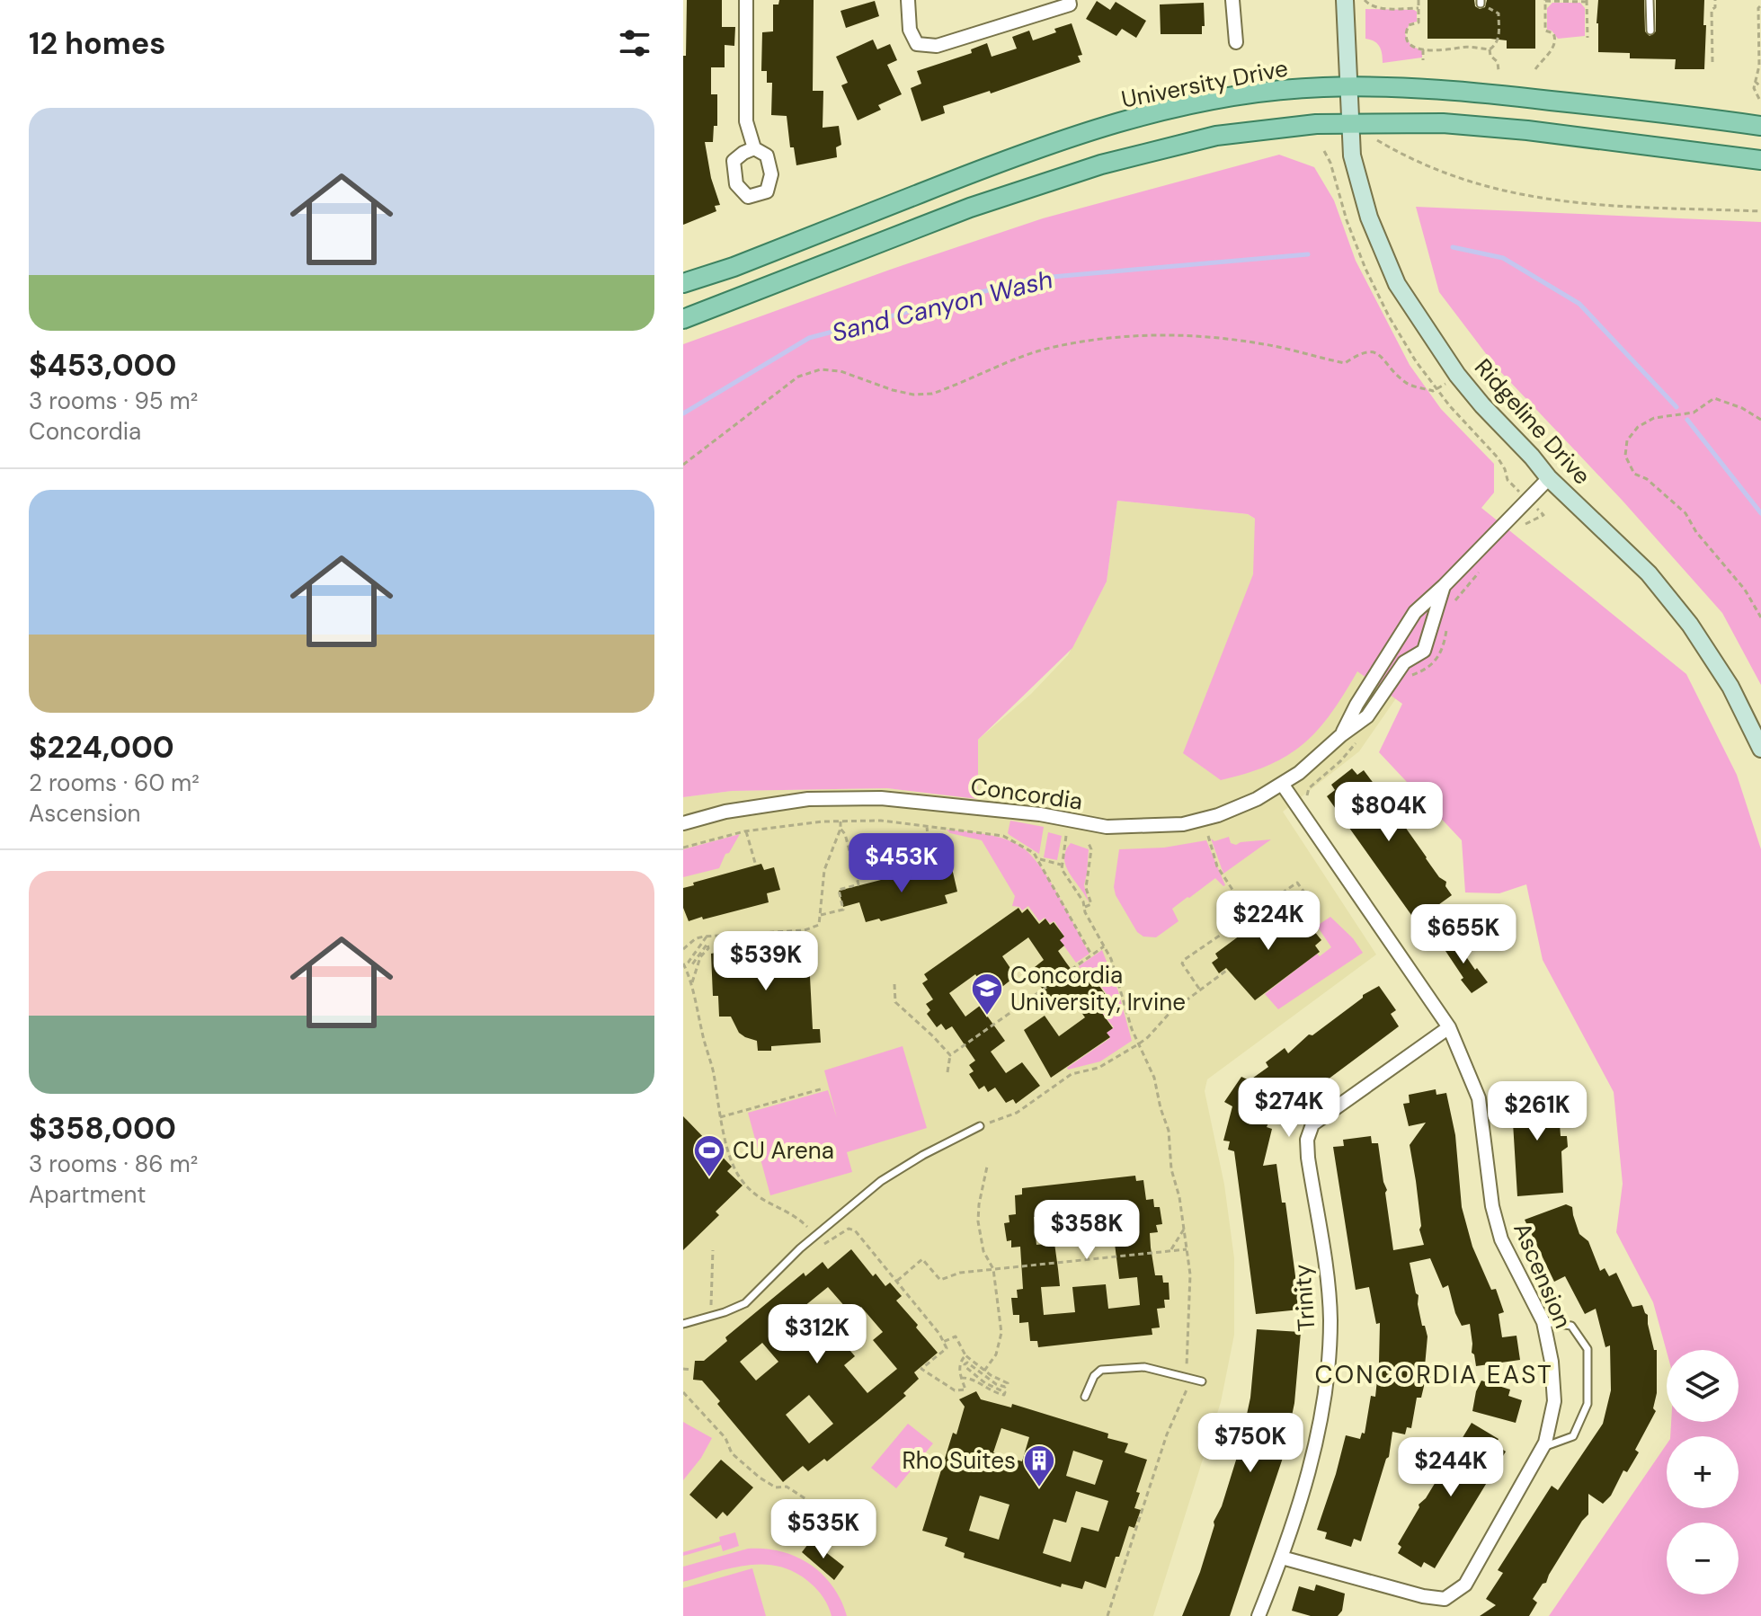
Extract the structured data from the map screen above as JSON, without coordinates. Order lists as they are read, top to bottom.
{
  "streets": {
    "main road": ["University Drive"],
    "street": [
      "Ridgeline Drive",
      "Concordia",
      "Ascension",
      "Trinity"
    ]
  },
  "crossings": [
    ["University Drive", "Ridgeline Drive"],
    ["Ridgeline Drive", "Concordia"],
    ["Concordia", "Ascension"],
    ["Ascension", "Trinity"]
  ],
  "districts": ["CONCORDIA EAST"],
  "water": ["Sand Canyon Wash"],
  "places": {
    "school or university": ["Concordia University, Irvine"],
    "sports": ["CU Arena"],
    "building": ["Rho Suites"]
  },
  "page": {
    "heading": "12 homes",
    "list": [
      {
        "name": "$453,000",
        "note": "3 rooms · 95 m² · Concordia"
      },
      {
        "name": "$224,000",
        "note": "2 rooms · 60 m² · Ascension"
      },
      {
        "name": "$358,000",
        "note": "3 rooms · 86 m² · Apartment"
      }
    ],
    "price": [
      "$804K",
      "$453K",
      "$224K",
      "$655K",
      "$539K",
      "$274K",
      "$261K",
      "$358K",
      "$312K",
      "$750K",
      "$244K",
      "$535K"
    ],
    "map_buttons": ["+", "−"]
  }
}
